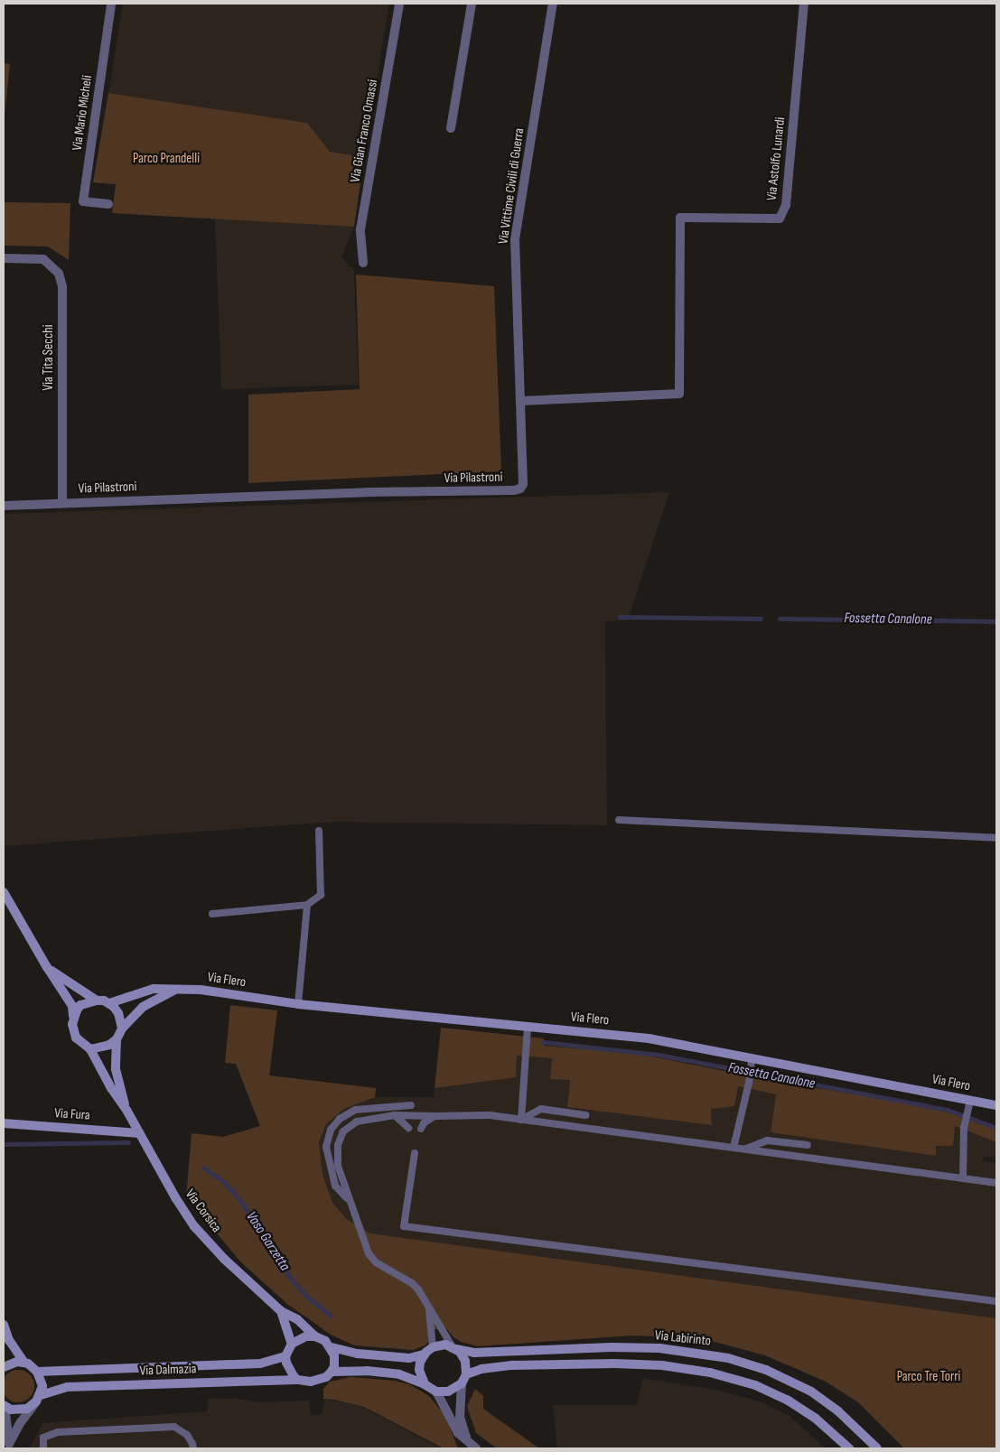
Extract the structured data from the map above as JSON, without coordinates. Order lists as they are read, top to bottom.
{
  "streets": {
    "main road": [
      "Via Flero",
      "Via Fura",
      "Via Corsica",
      "Via Labirinto",
      "Via Dalmazia"
    ],
    "street": [
      "Via Mario Micheli",
      "Via Gian Franco Omassi",
      "Via Astolfo Lunardi",
      "Via Vittime Civili di Guerra",
      "Via Tita Secchi",
      "Via Pilastroni"
    ]
  },
  "crossings": [
    ["Via Astolfo Lunardi", "Via Vittime Civili di Guerra"],
    ["Via Astolfo Lunardi", "Via Pilastroni"],
    ["Via Vittime Civili di Guerra", "Via Pilastroni"],
    ["Via Tita Secchi", "Via Pilastroni"],
    ["Via Flero", "Via Corsica"],
    ["Via Fura", "Via Corsica"],
    ["Via Corsica", "Via Labirinto"],
    ["Via Corsica", "Via Dalmazia"]
  ],
  "water": ["Fossetta Canalone", "Vaso Garzetta"],
  "parks": ["Parco Prandelli", "Parco Tre Torri"]
}
